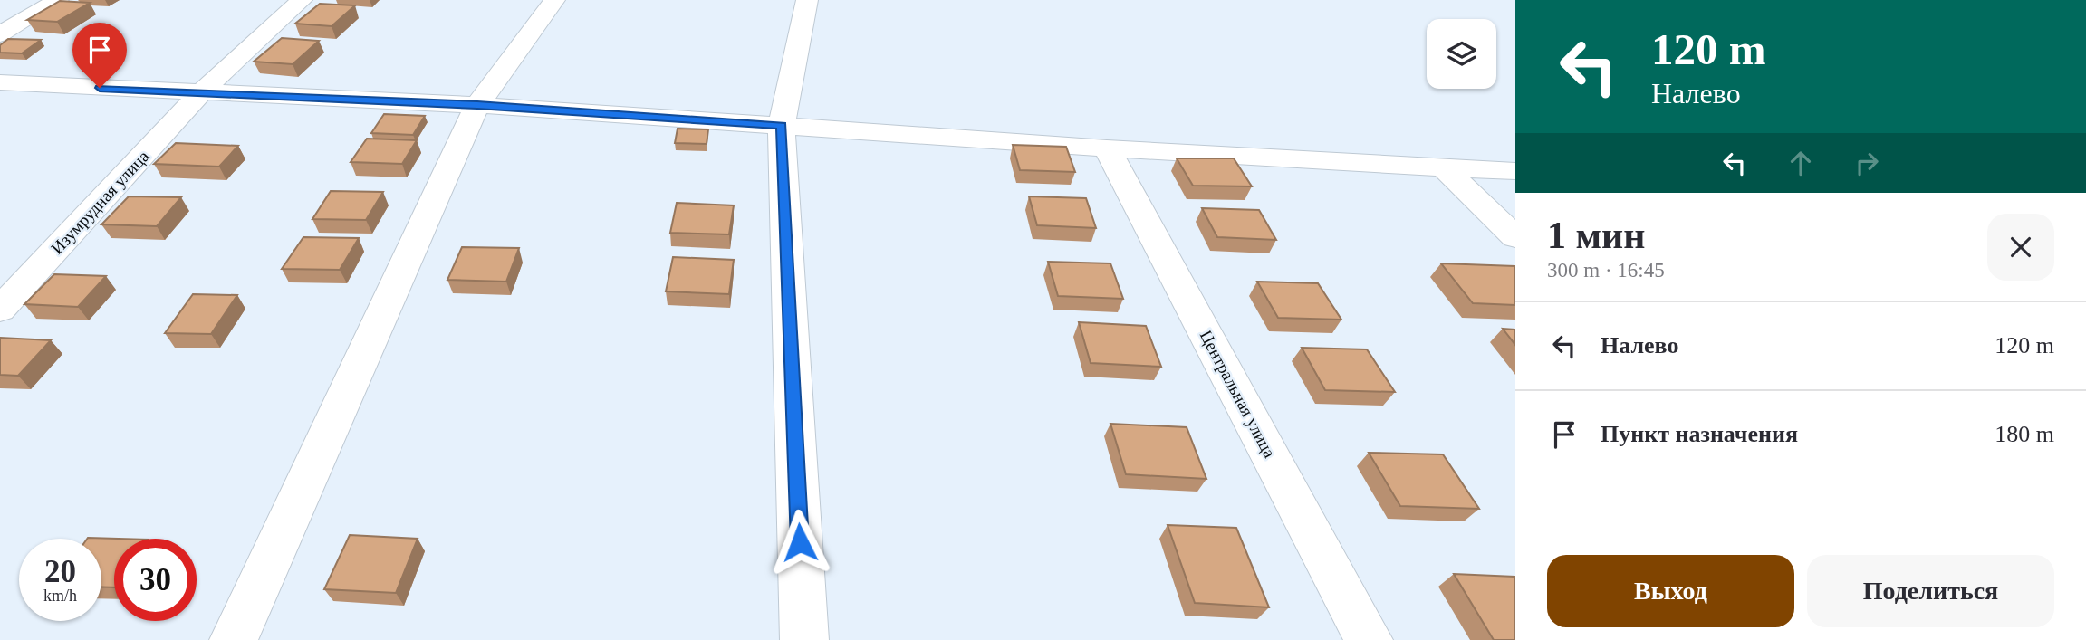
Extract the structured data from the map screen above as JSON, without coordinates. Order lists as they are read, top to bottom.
{
  "streets": {
    "street": ["Изумрудная улица", "Центральная улица"]
  },
  "page": {
    "turn": ["120 m", "Налево"],
    "heading": ["1 мин", "300 m · 16:45"],
    "list": [
      {
        "name": "Налево",
        "value": "120 m"
      },
      {
        "name": "Пункт назначения",
        "value": "180 m"
      }
    ],
    "speed": "20 km/h",
    "limit": "30",
    "buttons": ["Выход", "Поделиться"]
  }
}
